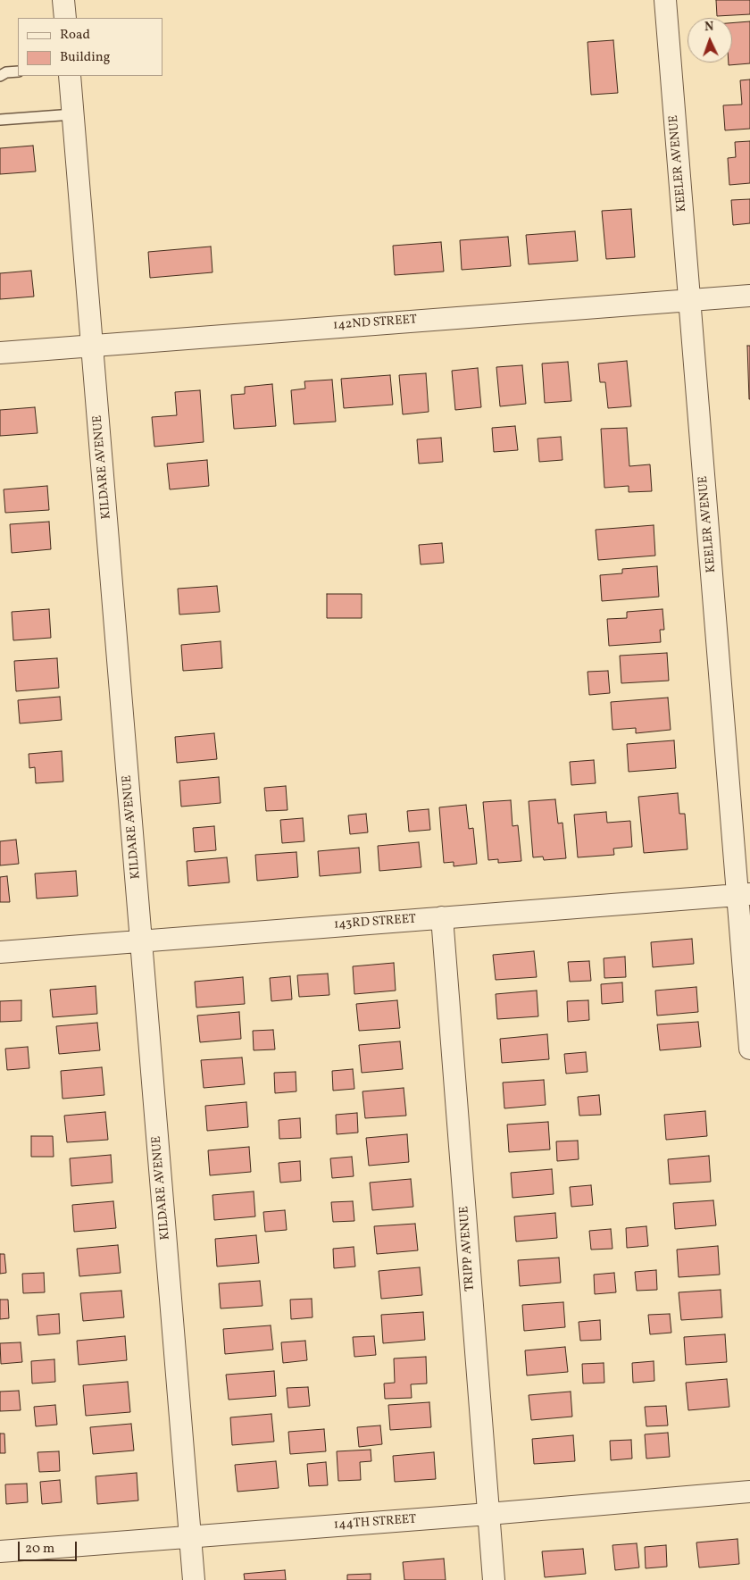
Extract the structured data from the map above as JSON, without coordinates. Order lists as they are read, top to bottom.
{
  "streets": {
    "street": [
      "KEELER AVENUE",
      "142ND STREET",
      "KILDARE AVENUE",
      "143RD STREET",
      "TRIPP AVENUE",
      "144TH STREET"
    ]
  },
  "crossings": [
    ["KEELER AVENUE", "142ND STREET"],
    ["KEELER AVENUE", "143RD STREET"],
    ["142ND STREET", "KILDARE AVENUE"],
    ["KILDARE AVENUE", "143RD STREET"],
    ["KILDARE AVENUE", "144TH STREET"],
    ["143RD STREET", "TRIPP AVENUE"],
    ["TRIPP AVENUE", "144TH STREET"]
  ],
  "legend": ["Road", "Building"],
  "scale_bar": "20 m",
  "north": "top"
}
